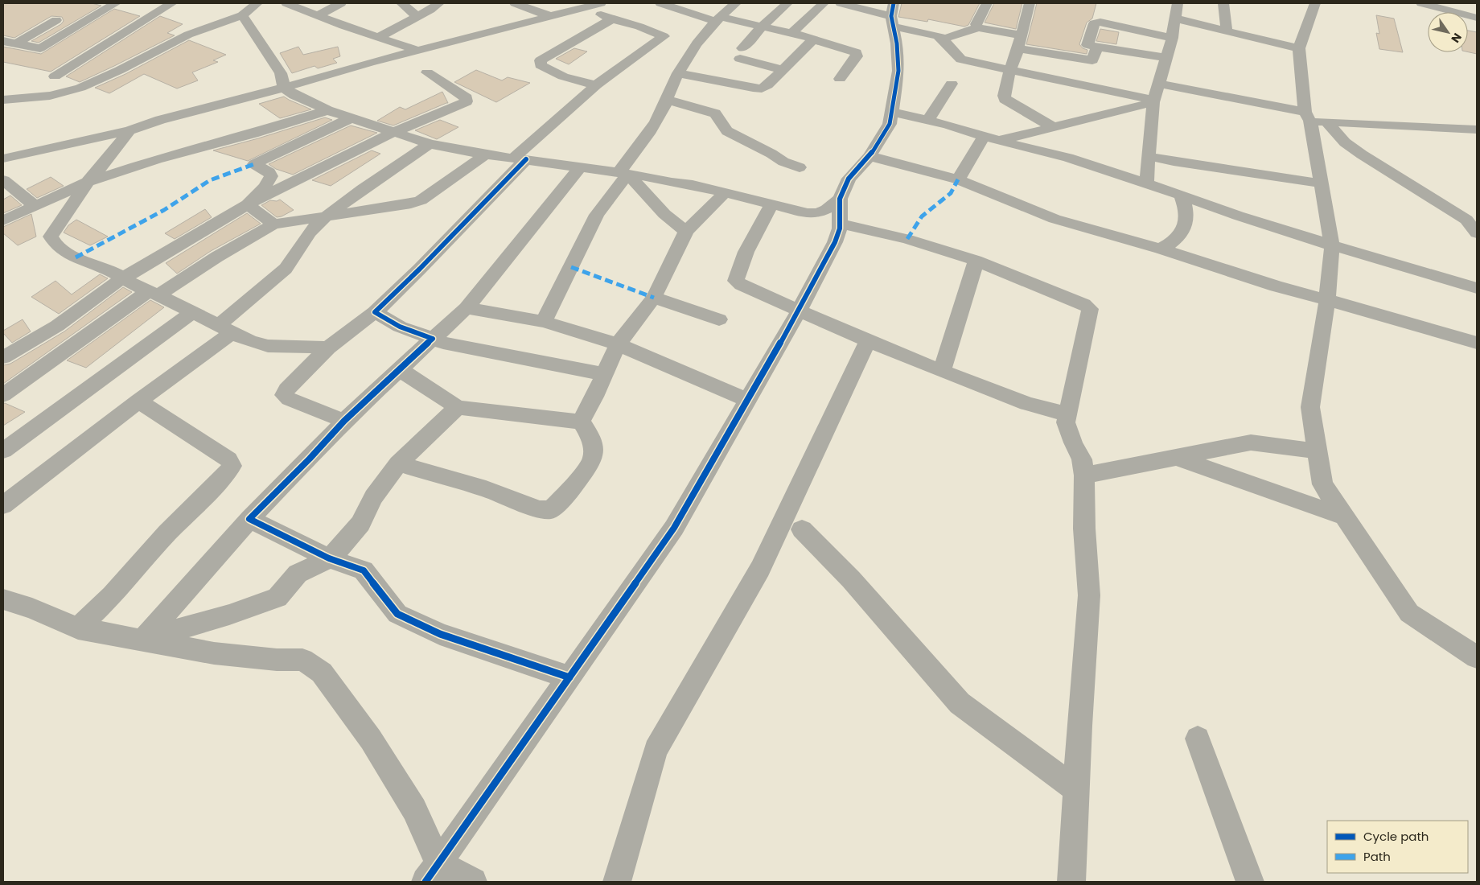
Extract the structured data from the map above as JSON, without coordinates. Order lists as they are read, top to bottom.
{
  "legend": ["Cycle path", "Path"],
  "north": "bottom right"
}
